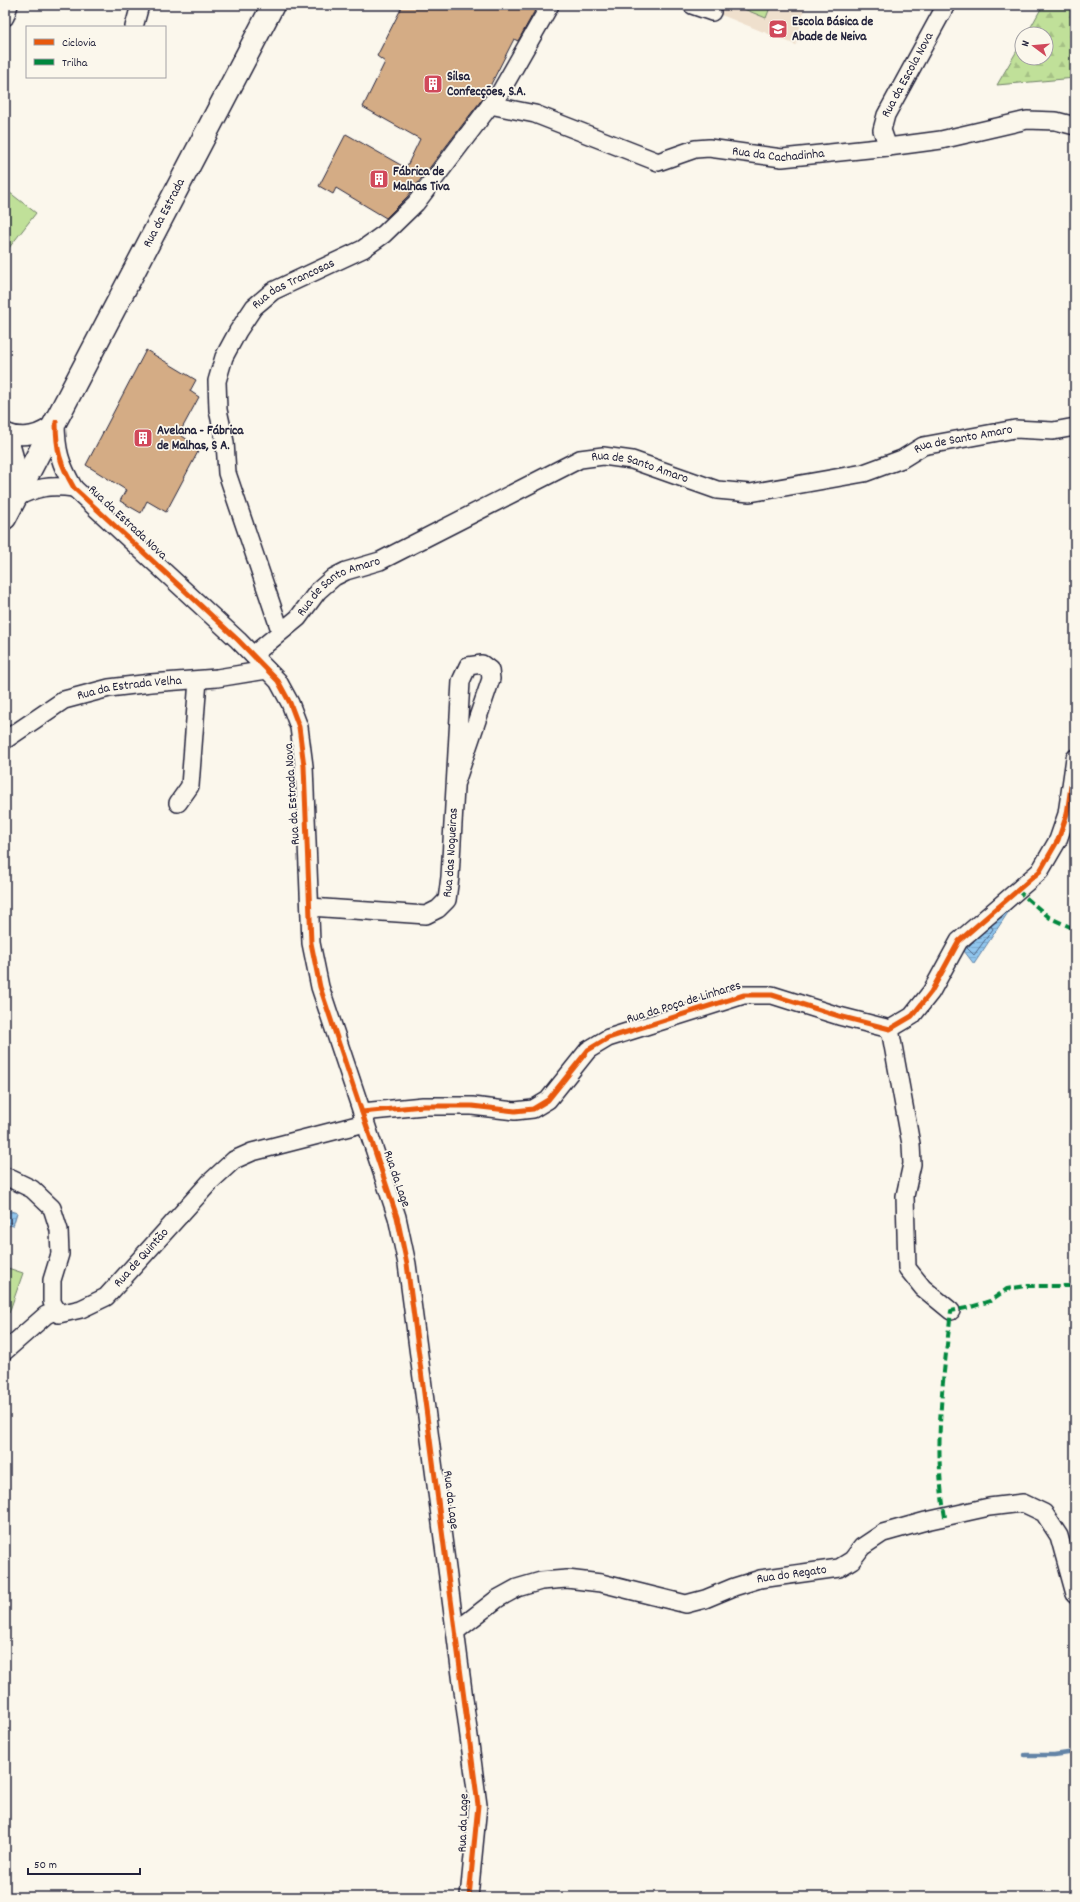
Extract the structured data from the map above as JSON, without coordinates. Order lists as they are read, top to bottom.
{
  "streets": {
    "main road": ["Rua da Estrada"],
    "street": [
      "Rua da Escola Nova",
      "Rua da Cachadinha",
      "Rua das Trancosas",
      "Rua de Santo Amaro",
      "Rua da Estrada Nova",
      "Rua da Estrada Velha",
      "Rua das Nogueiras",
      "Rua da Poça de Linhares",
      "Rua da Lage",
      "Rua de Quintão",
      "Rua do Regato"
    ]
  },
  "crossings": [
    ["Rua da Escola Nova", "Rua da Cachadinha"],
    ["Rua da Cachadinha", "Rua das Trancosas"],
    ["Rua da Estrada", "Rua da Estrada Nova"],
    ["Rua das Trancosas", "Rua de Santo Amaro"],
    ["Rua de Santo Amaro", "Rua da Estrada Nova"],
    ["Rua da Estrada Nova", "Rua da Estrada Velha"],
    ["Rua da Estrada Nova", "Rua das Nogueiras"],
    ["Rua da Estrada Nova", "Rua da Poça de Linhares"],
    ["Rua da Estrada Nova", "Rua da Lage"],
    ["Rua da Estrada Nova", "Rua de Quintão"],
    ["Rua da Poça de Linhares", "Rua da Lage"],
    ["Rua da Poça de Linhares", "Rua de Quintão"],
    ["Rua da Lage", "Rua de Quintão"],
    ["Rua da Lage", "Rua do Regato"]
  ],
  "places": {
    "school or university": ["Escola Básica de Abade de Neiva"],
    "building": ["Silsa Confecções, S.A.", "Fábrica de Malhas Tiva", "Avelana - Fábrica de Malhas, S A."]
  },
  "legend": ["Ciclovia", "Trilha"],
  "scale_bar": "50 m",
  "north": "left"
}
